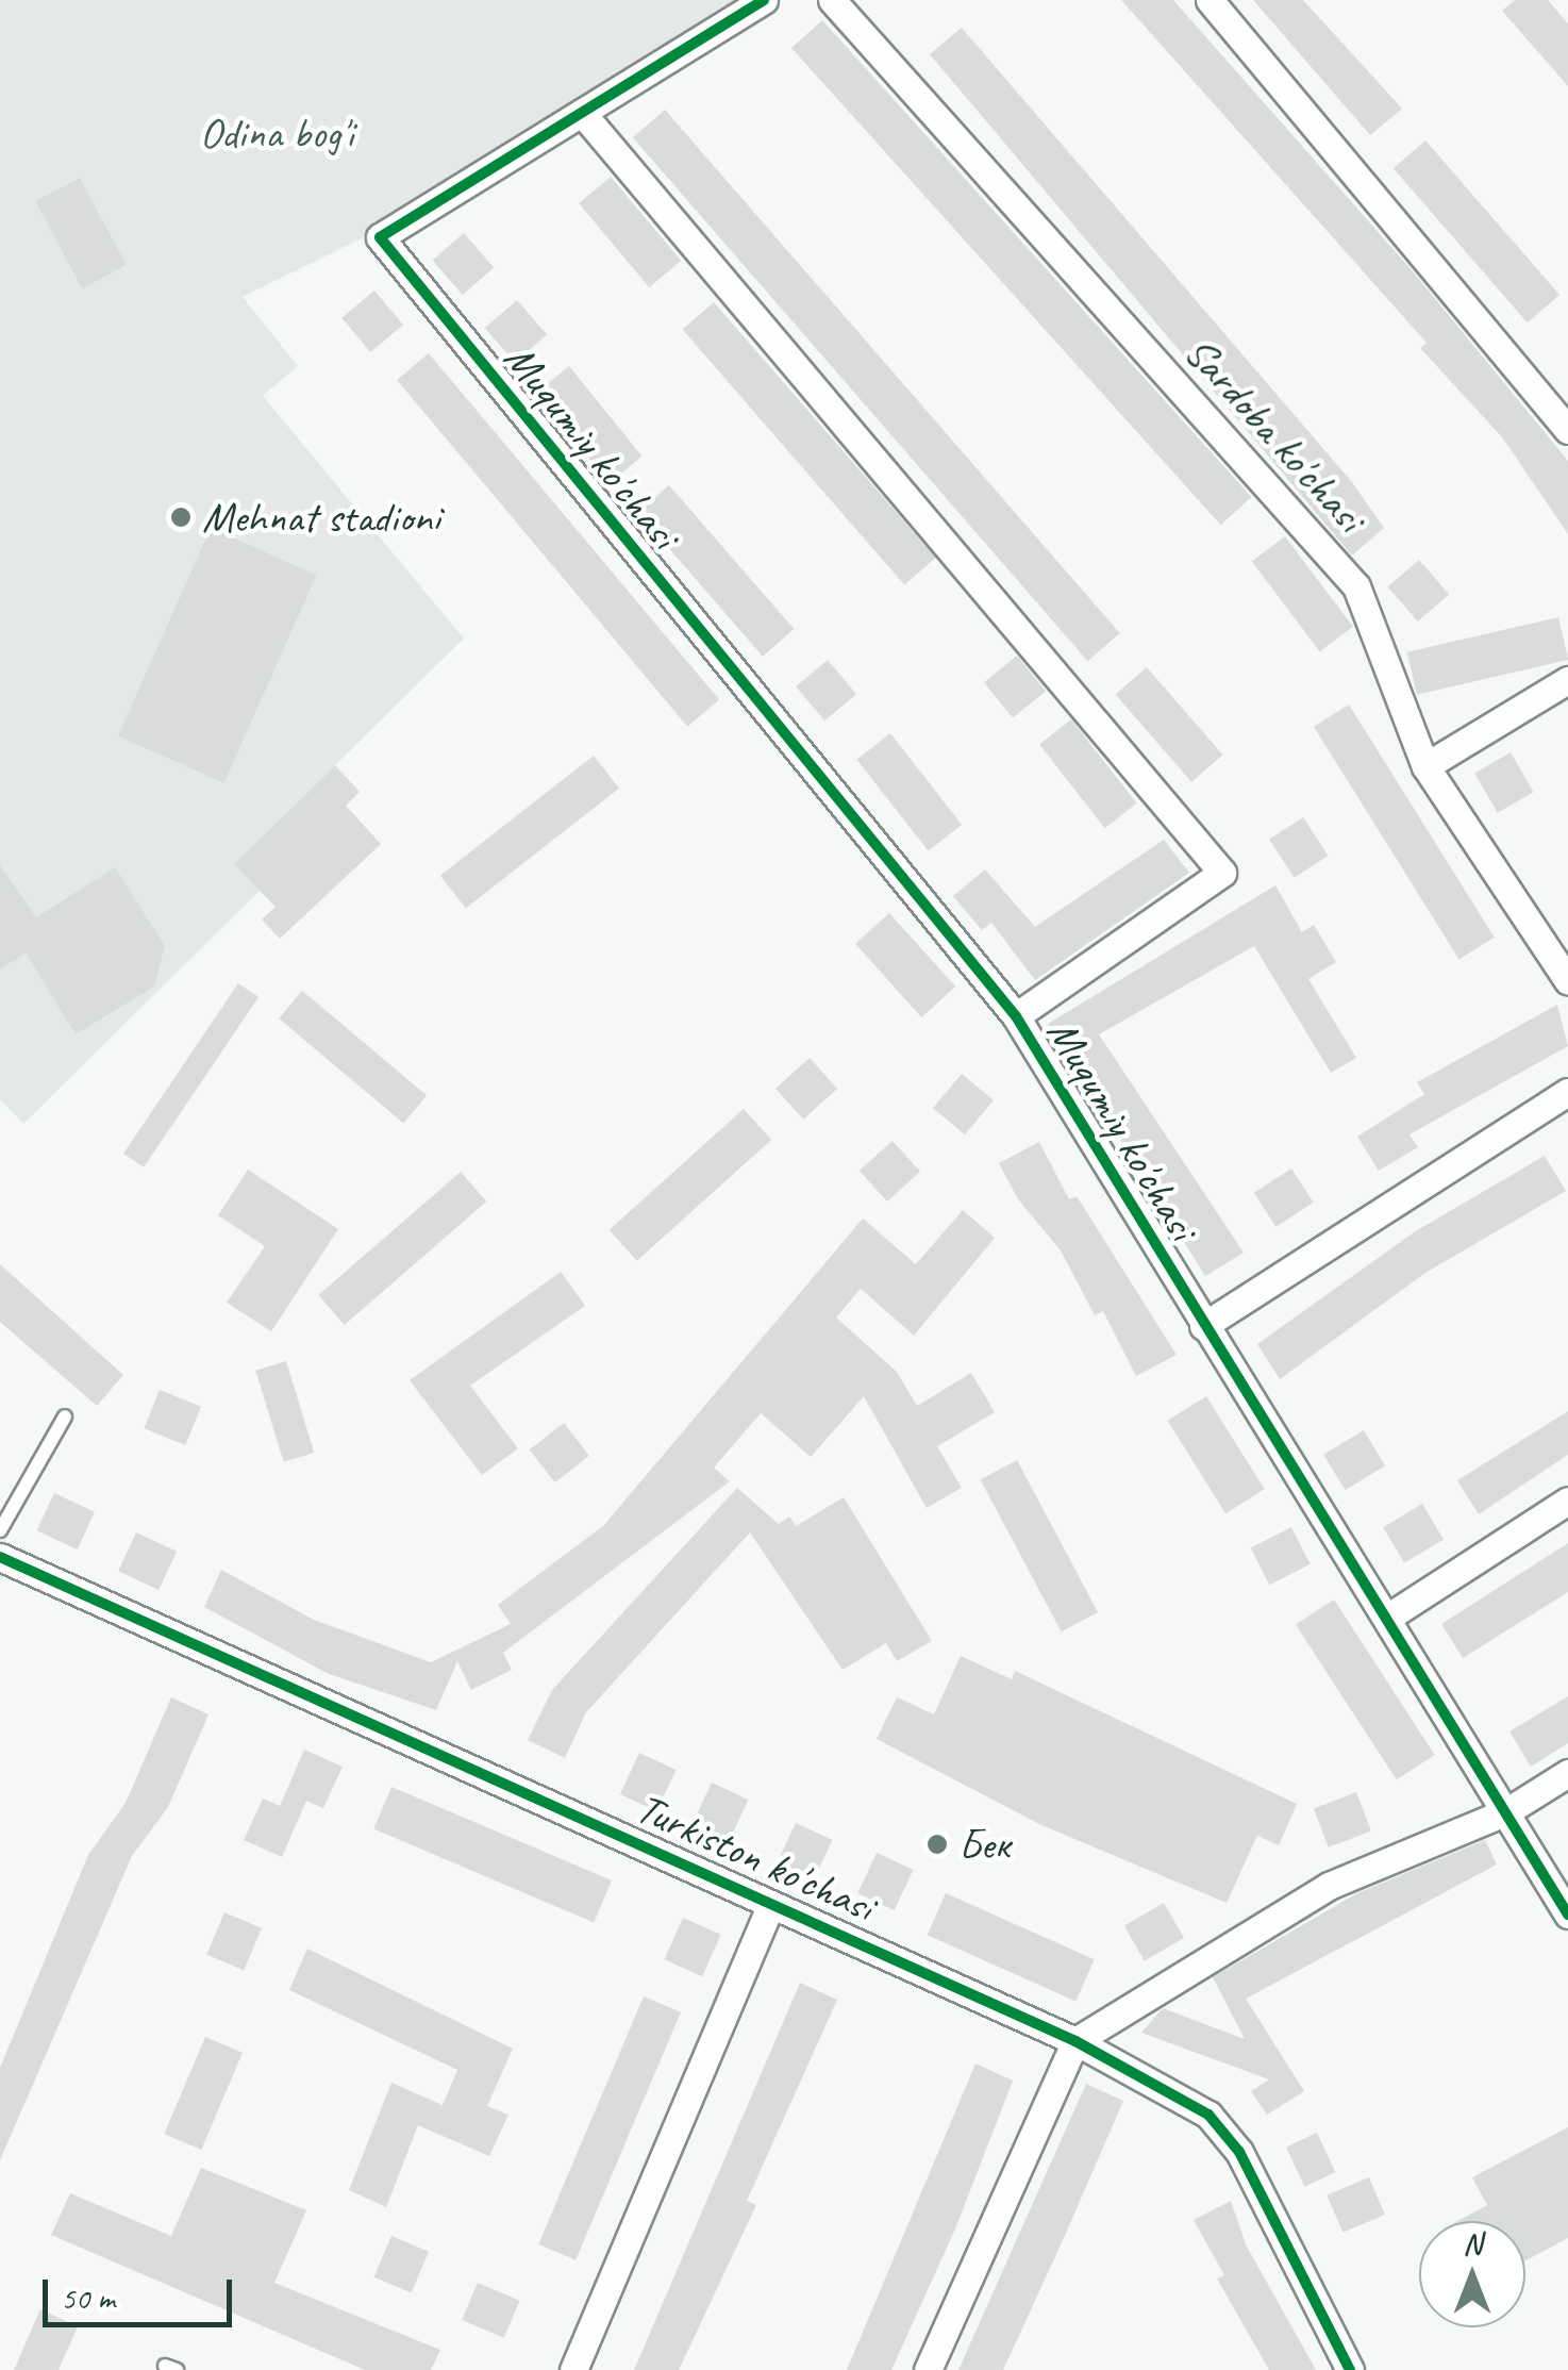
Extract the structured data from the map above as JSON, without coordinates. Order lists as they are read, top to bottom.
{
  "streets": {
    "street": ["Sardoba ko'chasi", "Muqumiy ko'chasi", "Turkiston ko'chasi"]
  },
  "parks": ["Odina bog'i"],
  "places": ["Mehnat stadioni", "Бек"],
  "scale_bar": "50 m",
  "north": "top"
}
